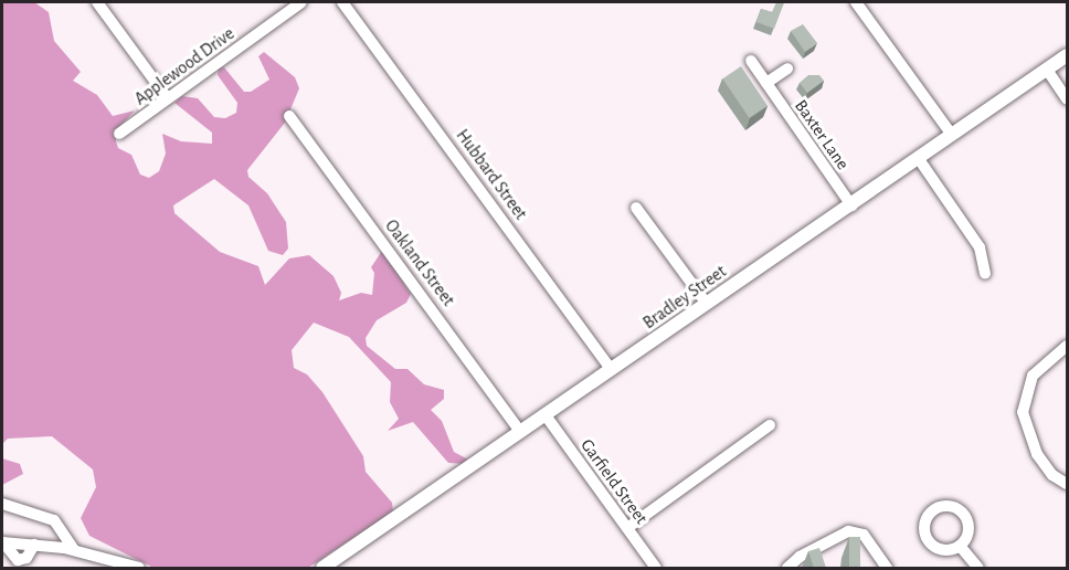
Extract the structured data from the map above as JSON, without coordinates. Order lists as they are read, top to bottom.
{
  "streets": {
    "main road": ["Bradley Street"],
    "street": [
      "Applewood Drive",
      "Baxter Lane",
      "Hubbard Street",
      "Oakland Street",
      "Garfield Street"
    ]
  },
  "crossings": [
    ["Baxter Lane", "Bradley Street"],
    ["Hubbard Street", "Bradley Street"],
    ["Oakland Street", "Bradley Street"],
    ["Bradley Street", "Garfield Street"]
  ]
}
